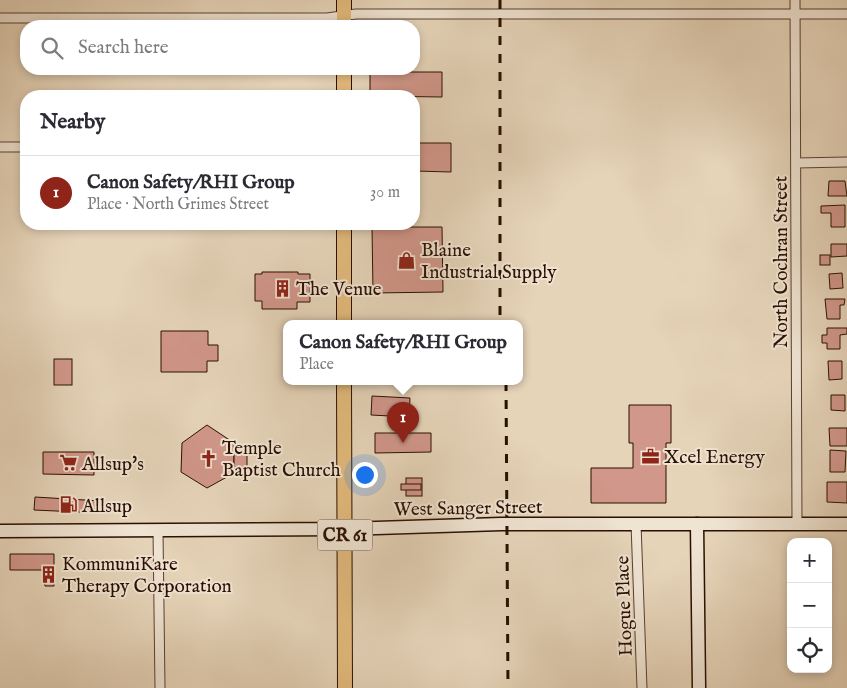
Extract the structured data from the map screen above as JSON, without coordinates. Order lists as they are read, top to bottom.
{
  "streets": {
    "main road": ["West Sanger Street", "CR 61"],
    "street": ["North Cochran Street", "Hogue Place"]
  },
  "crossings": [
    ["North Cochran Street", "West Sanger Street"],
    ["West Sanger Street", "CR 61"],
    ["West Sanger Street", "Hogue Place"]
  ],
  "places": {
    "shop": ["Blaine Industrial Supply"],
    "building": ["The Venue", "KommuniKare Therapy Corporation"],
    "office": ["Xcel Energy"],
    "church": ["Temple Baptist Church"],
    "supermarket": ["Allsup's"],
    "fuel station": ["Allsup"]
  },
  "page": {
    "search": "Search here",
    "heading": "Nearby",
    "list": [
      {
        "mark": "1",
        "name": "Canon Safety/RHI Group",
        "note": "Place · North Grimes Street",
        "value": "30 m"
      }
    ],
    "popup": ["Canon Safety/RHI Group", "Place"],
    "pins": "1",
    "map_buttons": ["+", "−"]
  }
}
